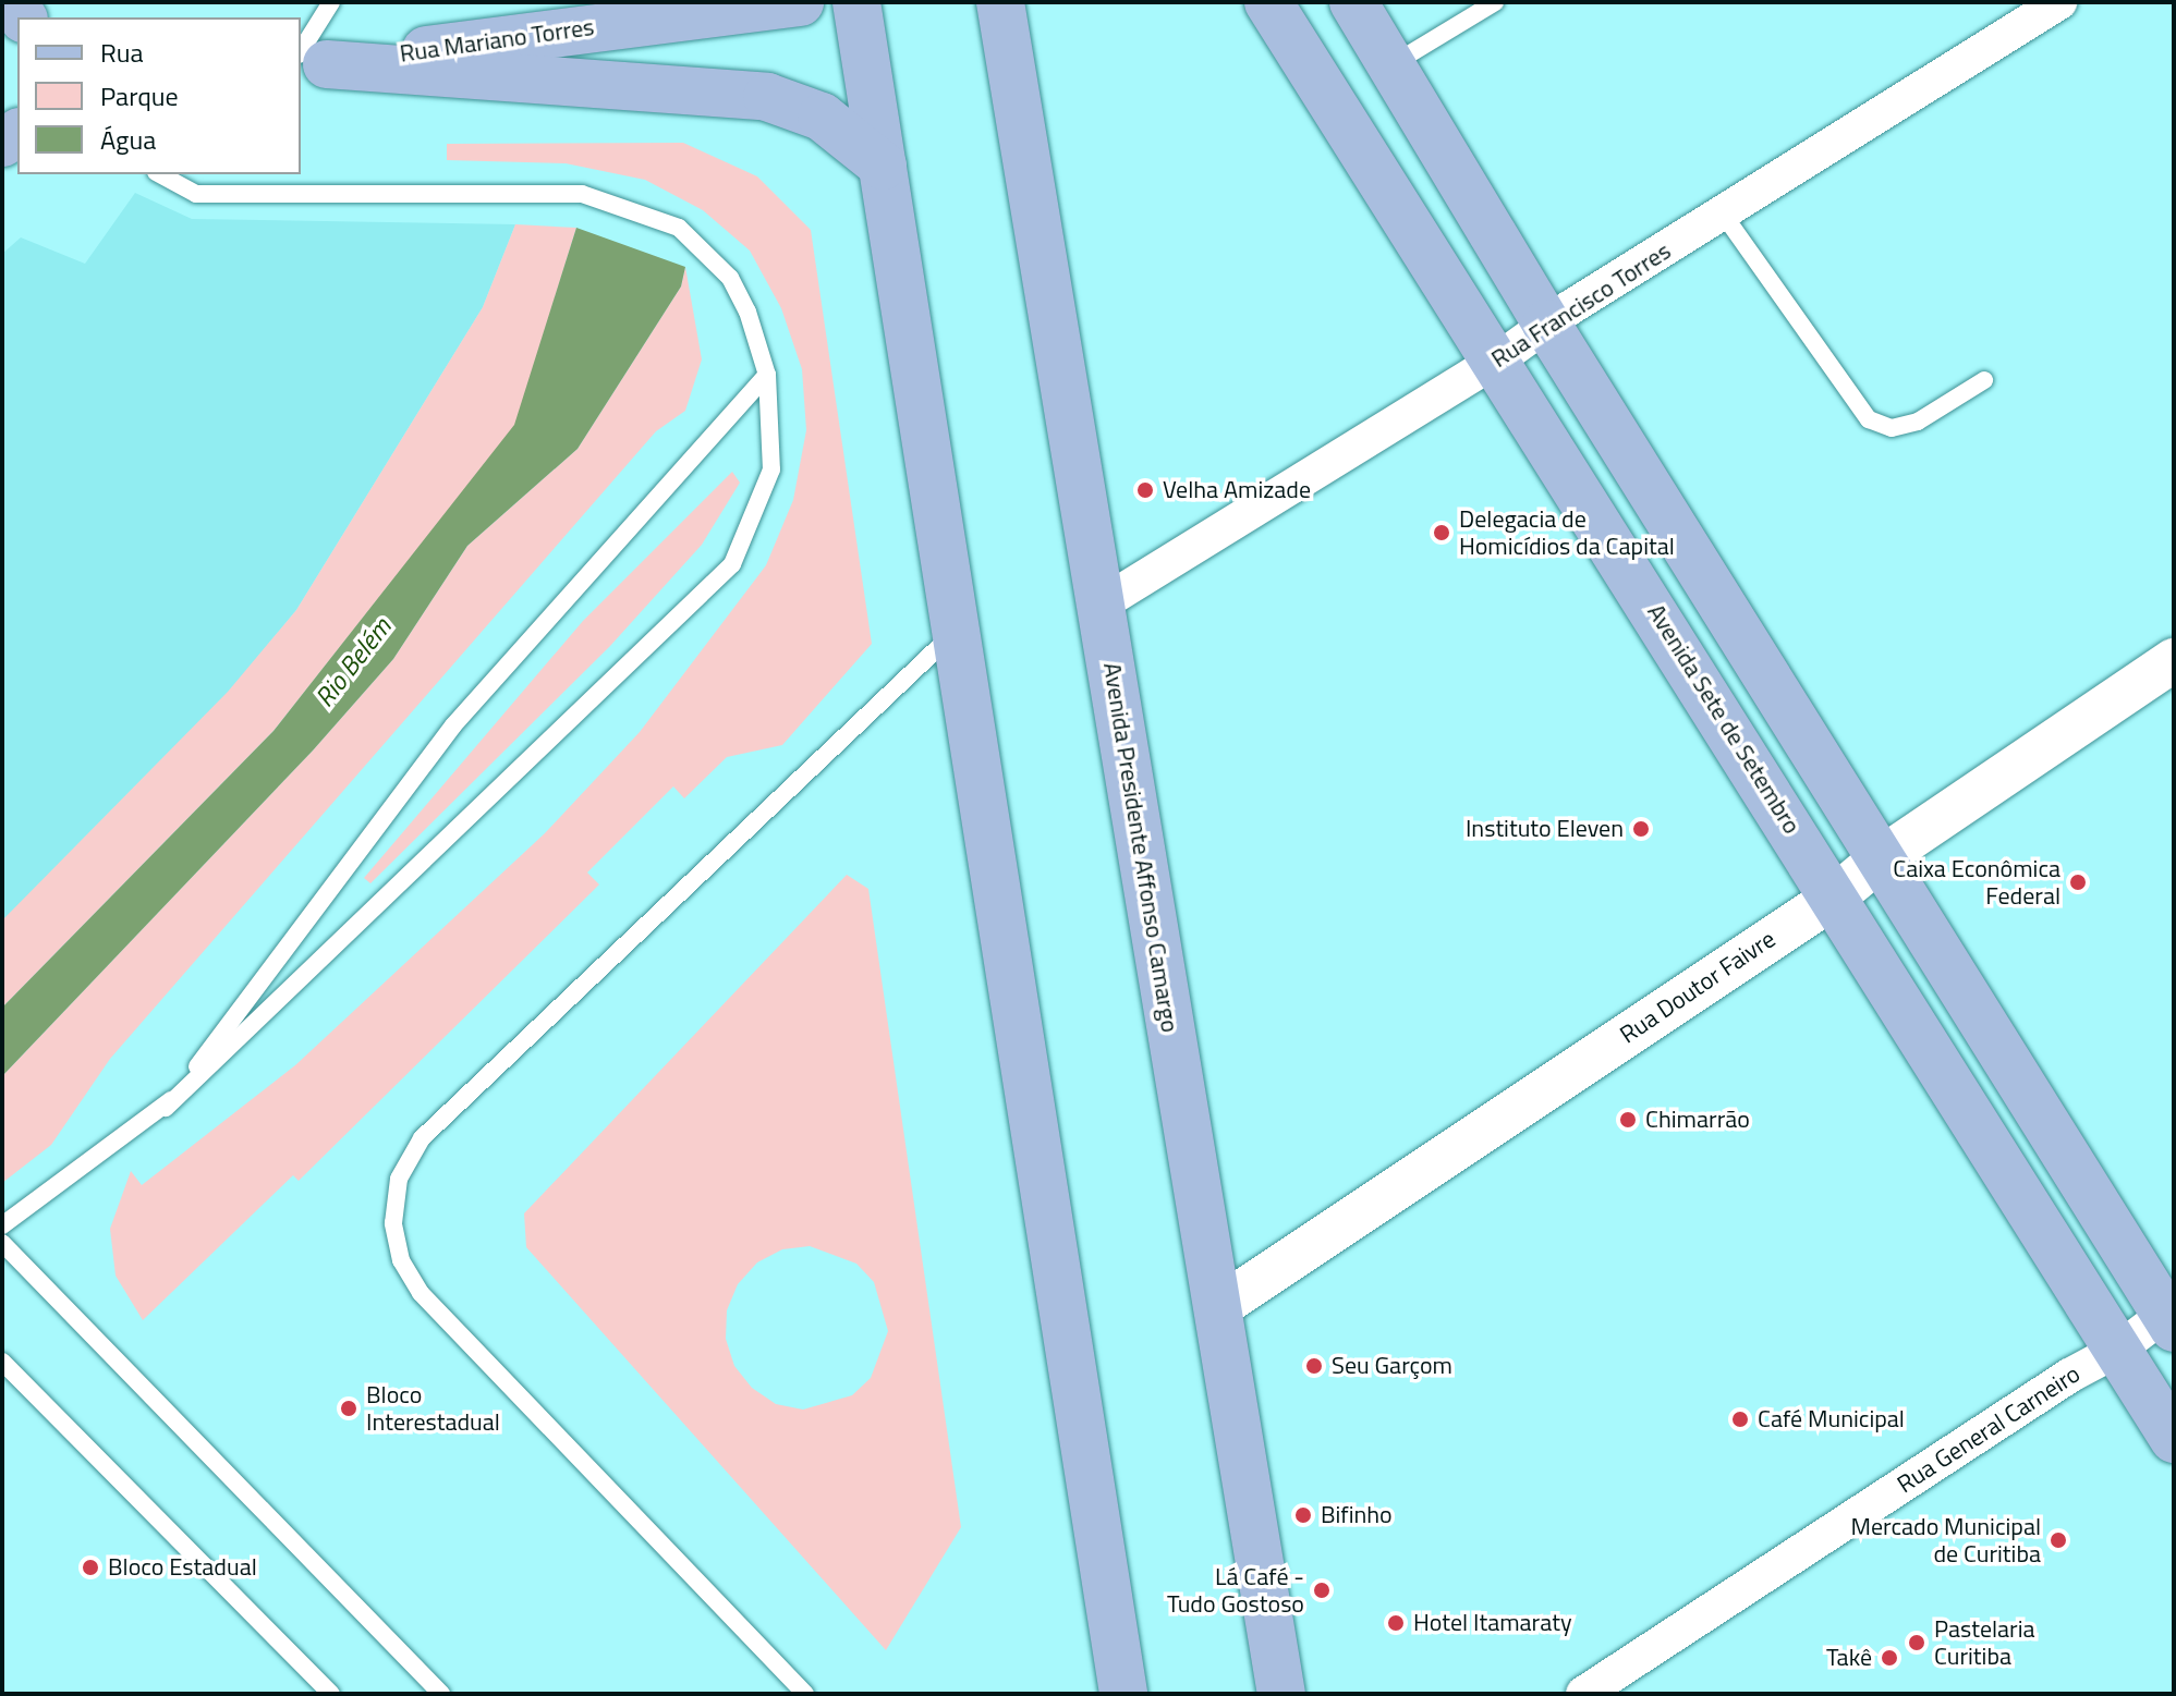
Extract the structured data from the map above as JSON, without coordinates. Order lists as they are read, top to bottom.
{
  "streets": {
    "main road": ["Rua Mariano Torres", "Avenida Sete de Setembro", "Avenida Presidente Affonso Camargo"],
    "street": ["Rua Francisco Torres", "Rua Doutor Faivre", "Rua General Carneiro"]
  },
  "crossings": [
    ["Rua Francisco Torres", "Avenida Sete de Setembro"],
    ["Rua Francisco Torres", "Avenida Presidente Affonso Camargo"],
    ["Avenida Sete de Setembro", "Rua Doutor Faivre"],
    ["Avenida Sete de Setembro", "Rua General Carneiro"],
    ["Avenida Presidente Affonso Camargo", "Rua Doutor Faivre"]
  ],
  "water": ["Rio Belém"],
  "places": [
    "Velha Amizade",
    "Delegacia de Homicídios da Capital",
    "Instituto Eleven",
    "Caixa Econômica Federal",
    "Chimarrão",
    "Seu Garçom",
    "Bloco Interestadual",
    "Café Municipal",
    "Bifinho",
    "Mercado Municipal de Curitiba",
    "Bloco Estadual",
    "Lá Café - Tudo Gostoso",
    "Hotel Itamaraty",
    "Pastelaria Curitiba",
    "Takê"
  ],
  "legend": ["Rua", "Parque", "Água"]
}
